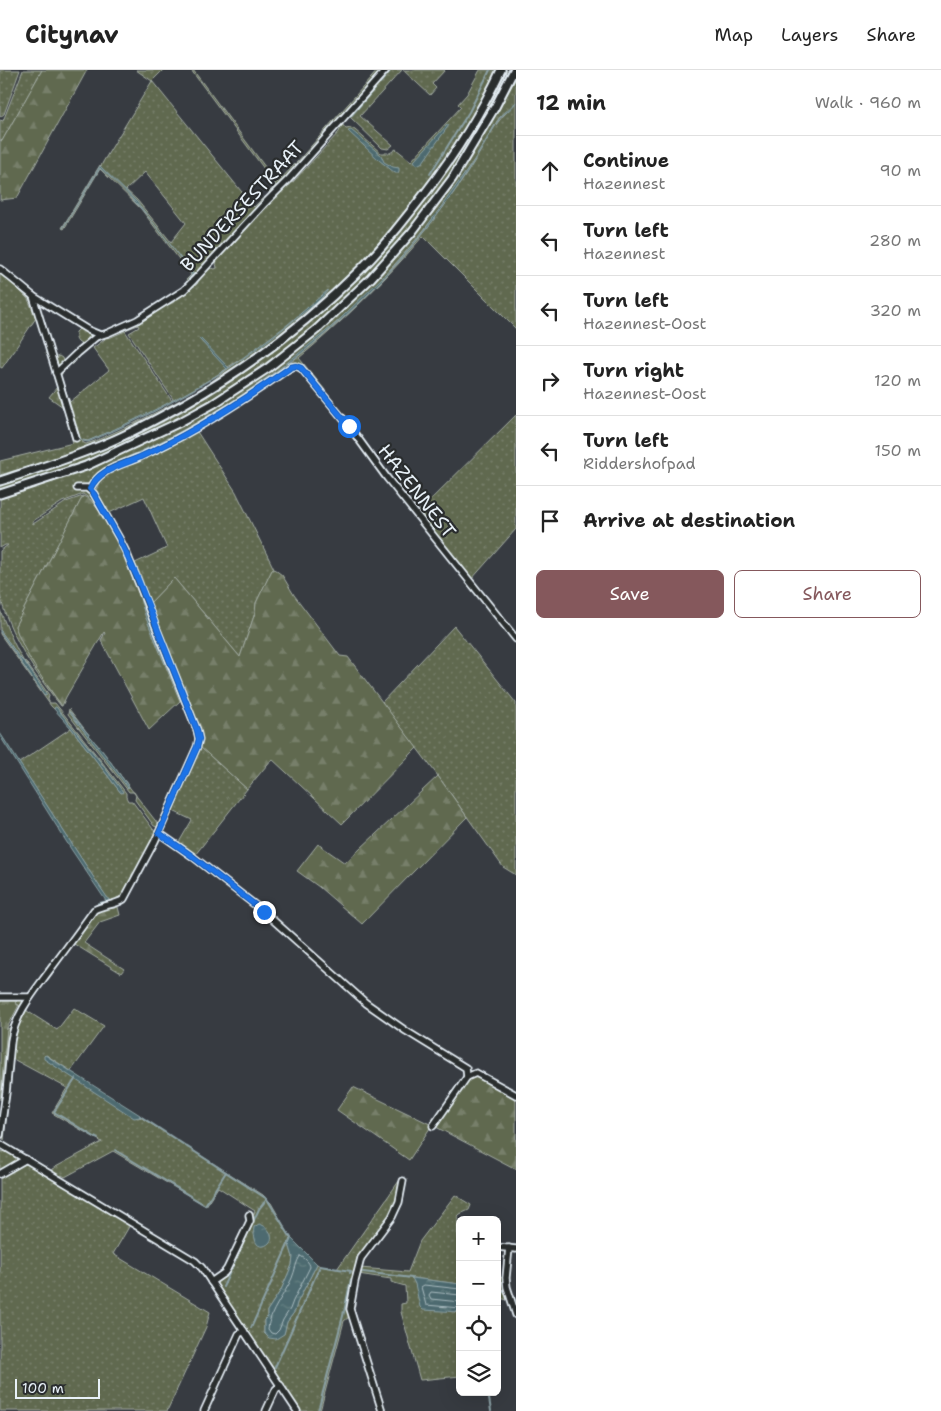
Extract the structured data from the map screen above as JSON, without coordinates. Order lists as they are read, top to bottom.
{
  "streets": {
    "street": ["BUNDERSESTRAAT", "HAZENNEST"]
  },
  "scale_bar": "100 m",
  "page": {
    "header": "Citynav",
    "nav": ["Map", "Layers", "Share"],
    "heading": ["12 min", "Walk · 960 m"],
    "list": [
      ["Continue", "Hazennest", "90 m"],
      ["Turn left", "Hazennest", "280 m"],
      ["Turn left", "Hazennest-Oost", "320 m"],
      ["Turn right", "Hazennest-Oost", "120 m"],
      ["Turn left", "Riddershofpad", "150 m"],
      "Arrive at destination"
    ],
    "buttons": ["Save", "Share"],
    "map_buttons": ["+", "−"],
    "scale": "100 m"
  }
}
